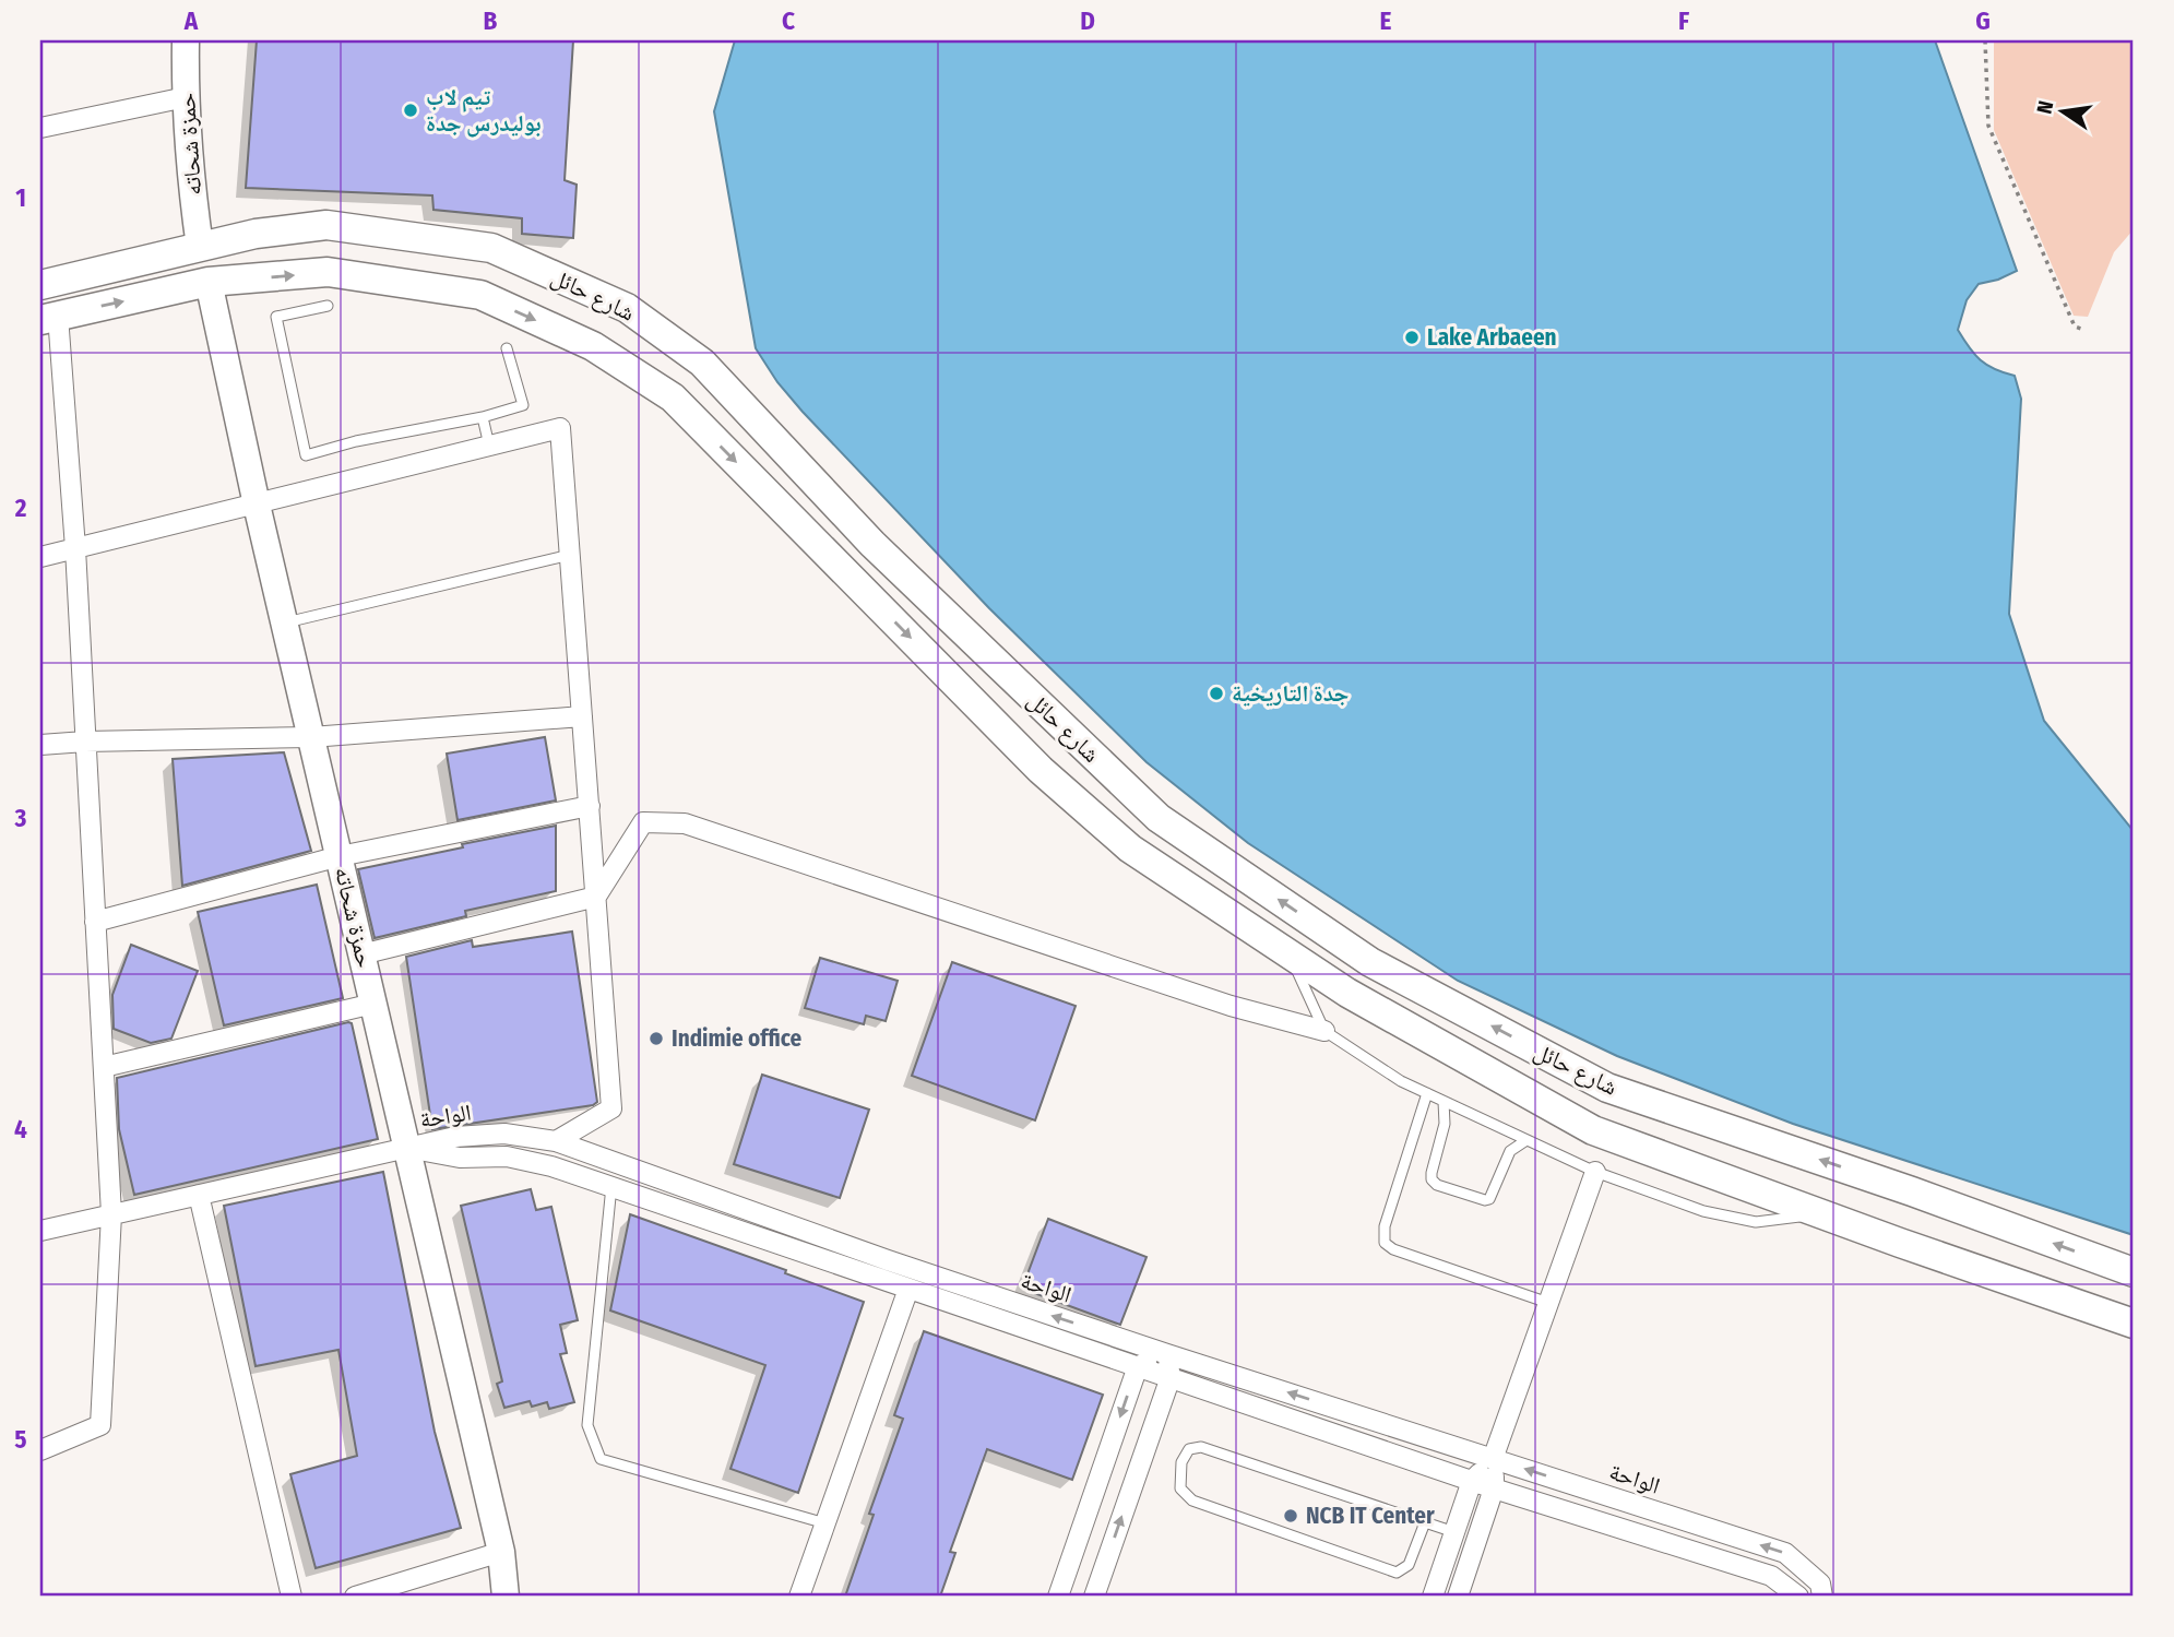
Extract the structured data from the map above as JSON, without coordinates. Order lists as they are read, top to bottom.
{
  "streets": {
    "main road": ["حمزة شحاته", "شارع حائل"],
    "street": ["الواحة"]
  },
  "crossings": [
    ["حمزة شحاته", "شارع حائل"],
    ["حمزة شحاته", "الواحة"]
  ],
  "places": [
    "تيم لاب بوليدرس جدة",
    "Lake Arbaeen",
    "جدة التاريخية",
    "Indimie office",
    "NCB IT Center"
  ],
  "north": "left",
  "grid": {
    "columns": [
      "A",
      "B",
      "C",
      "D",
      "E",
      "F",
      "G"
    ],
    "rows": [
      "1",
      "2",
      "3",
      "4",
      "5"
    ]
  }
}
